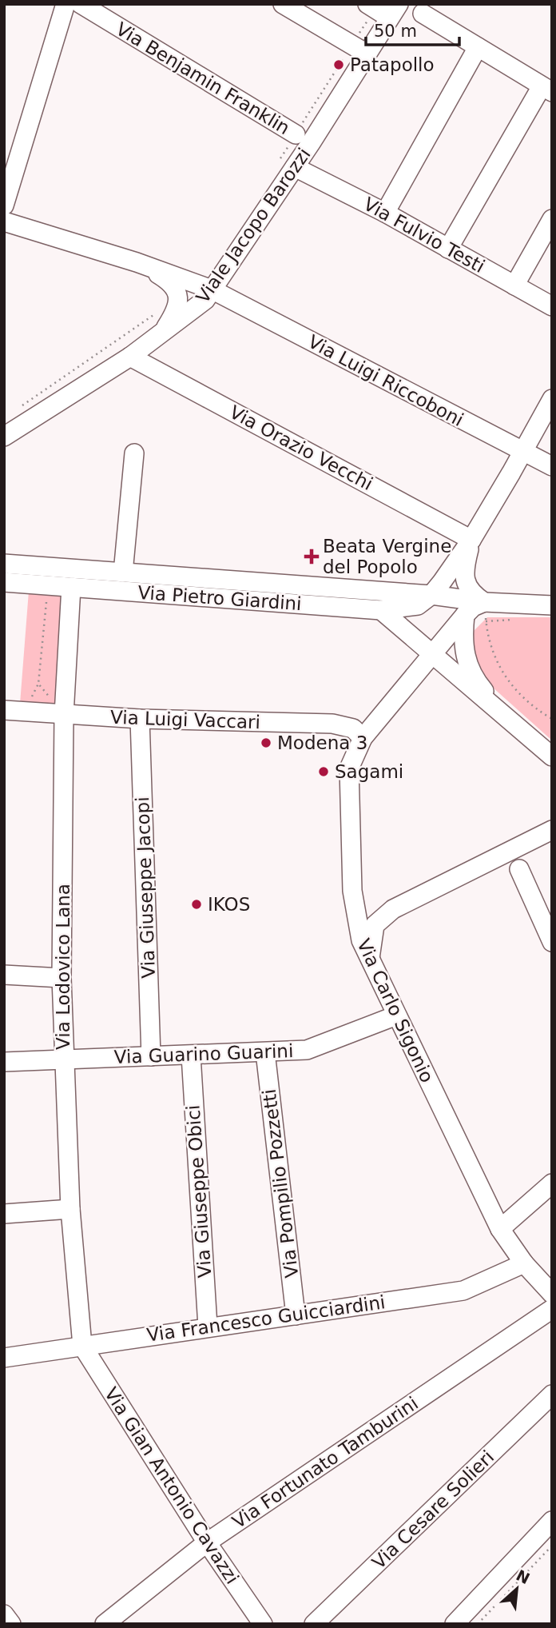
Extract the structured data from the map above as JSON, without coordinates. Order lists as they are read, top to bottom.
{
  "streets": {
    "street": [
      "Via Benjamin Franklin",
      "Viale Jacopo Barozzi",
      "Via Fulvio Testi",
      "Via Luigi Riccoboni",
      "Via Orazio Vecchi",
      "Via Pietro Giardini",
      "Via Luigi Vaccari",
      "Via Giuseppe Jacopi",
      "Via Lodovico Lana",
      "Via Carlo Sigonio",
      "Via Guarino Guarini",
      "Via Pompilio Pozzetti",
      "Via Giuseppe Obici",
      "Via Francesco Guicciardini",
      "Via Fortunato Tamburini",
      "Via Gian Antonio Cavazzi",
      "Via Cesare Solieri"
    ]
  },
  "crossings": [
    ["Viale Jacopo Barozzi", "Via Fulvio Testi"],
    ["Viale Jacopo Barozzi", "Via Luigi Riccoboni"],
    ["Viale Jacopo Barozzi", "Via Orazio Vecchi"],
    ["Via Pietro Giardini", "Via Lodovico Lana"],
    ["Via Pietro Giardini", "Via Carlo Sigonio"],
    ["Via Luigi Vaccari", "Via Giuseppe Jacopi"],
    ["Via Luigi Vaccari", "Via Lodovico Lana"],
    ["Via Luigi Vaccari", "Via Carlo Sigonio"],
    ["Via Giuseppe Jacopi", "Via Guarino Guarini"],
    ["Via Lodovico Lana", "Via Guarino Guarini"],
    ["Via Lodovico Lana", "Via Francesco Guicciardini"],
    ["Via Lodovico Lana", "Via Gian Antonio Cavazzi"],
    ["Via Carlo Sigonio", "Via Guarino Guarini"],
    ["Via Carlo Sigonio", "Via Francesco Guicciardini"],
    ["Via Guarino Guarini", "Via Pompilio Pozzetti"],
    ["Via Guarino Guarini", "Via Giuseppe Obici"],
    ["Via Pompilio Pozzetti", "Via Francesco Guicciardini"],
    ["Via Giuseppe Obici", "Via Francesco Guicciardini"],
    ["Via Francesco Guicciardini", "Via Gian Antonio Cavazzi"],
    ["Via Fortunato Tamburini", "Via Gian Antonio Cavazzi"]
  ],
  "places": {
    "other": [
      "Patapollo",
      "Modena 3",
      "Sagami",
      "IKOS"
    ],
    "health": ["Beata Vergine del Popolo"]
  },
  "scale_bar": "50 m",
  "north": "top right"
}
